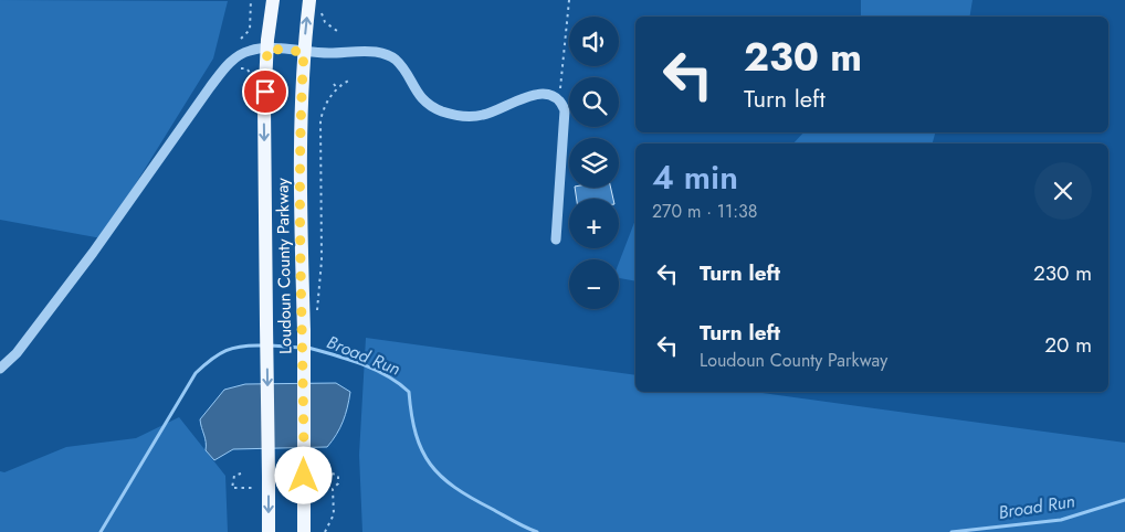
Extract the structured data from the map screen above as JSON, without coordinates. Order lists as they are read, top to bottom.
{
  "streets": {
    "main road": ["Loudoun County Parkway"]
  },
  "water": ["Broad Run"],
  "page": {
    "map_buttons": ["+", "−"],
    "turn": ["230 m", "Turn left"],
    "heading": ["4 min", "270 m · 11:38"],
    "list": [
      {
        "name": "Turn left",
        "value": "230 m"
      },
      {
        "name": "Turn left",
        "note": "Loudoun County Parkway",
        "value": "20 m"
      }
    ]
  }
}
